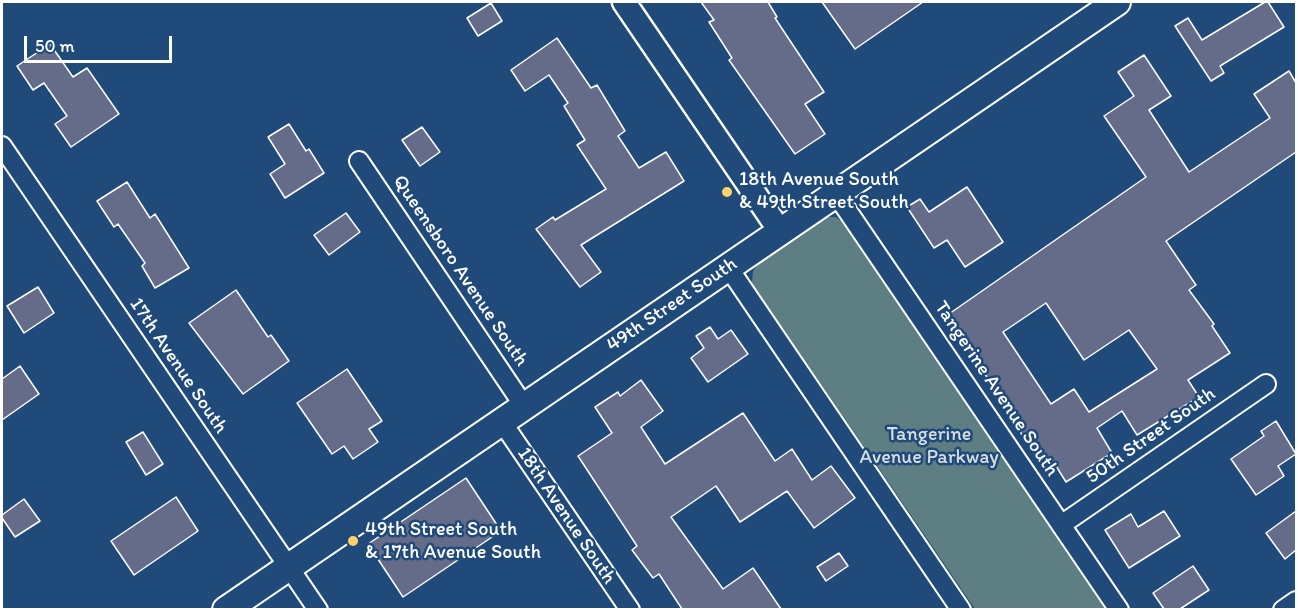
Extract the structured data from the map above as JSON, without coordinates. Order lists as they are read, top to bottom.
{
  "streets": {
    "main road": ["49th Street South"],
    "street": [
      "Queensboro Avenue South",
      "17th Avenue South",
      "Tangerine Avenue South",
      "50th Street South",
      "18th Avenue South"
    ]
  },
  "crossings": [
    ["Queensboro Avenue South", "49th Street South"],
    ["49th Street South", "17th Avenue South"],
    ["49th Street South", "Tangerine Avenue South"],
    ["49th Street South", "18th Avenue South"],
    ["Tangerine Avenue South", "50th Street South"]
  ],
  "parks": ["Tangerine Avenue Parkway"],
  "places": ["18th Avenue South & 49th Street South", "49th Street South & 17th Avenue South"],
  "scale_bar": "50 m"
}
